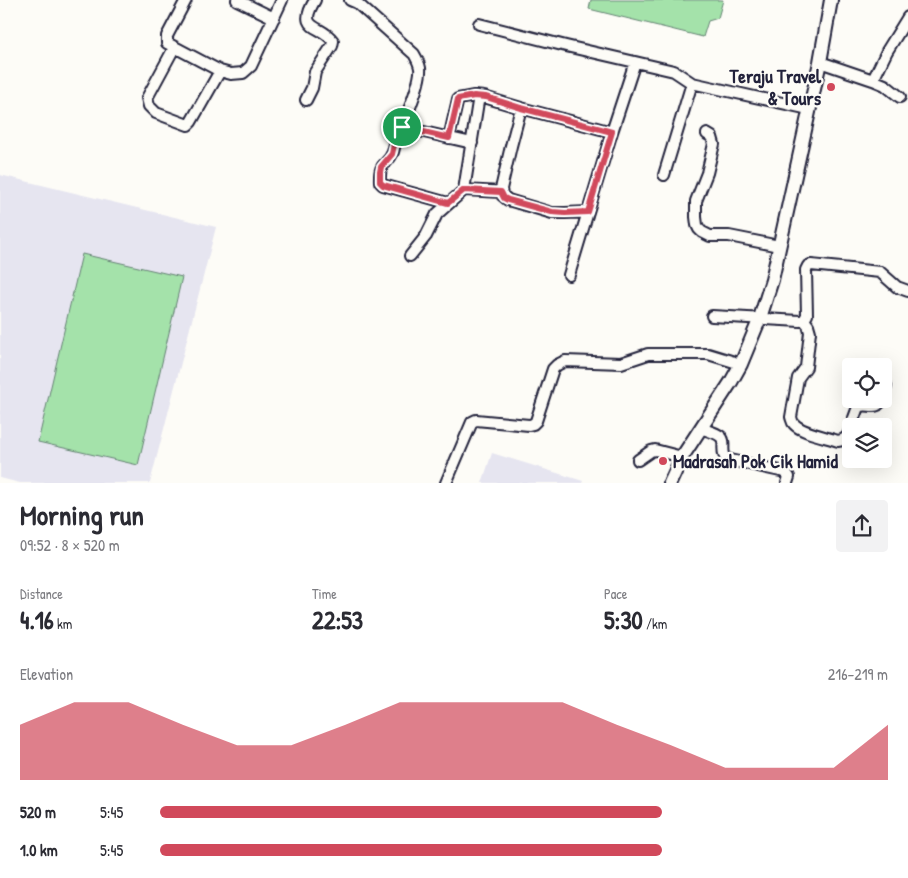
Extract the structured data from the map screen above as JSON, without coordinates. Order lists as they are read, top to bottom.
{
  "places": ["Teraju Travel & Tours", "Madrasah Pok Cik Hamid"],
  "page": {
    "heading": ["Morning run", "09:52 · 8 × 520 m"],
    "stats": [
      ["Distance", "4.16 km"],
      ["Time", "22:53"],
      ["Pace", "5:30 /km"]
    ],
    "chart": ["Elevation", "216–219 m"],
    "list": [
      {
        "name": "520 m",
        "note": "5:45"
      },
      {
        "name": "1.0 km",
        "note": "5:45"
      }
    ]
  }
}
